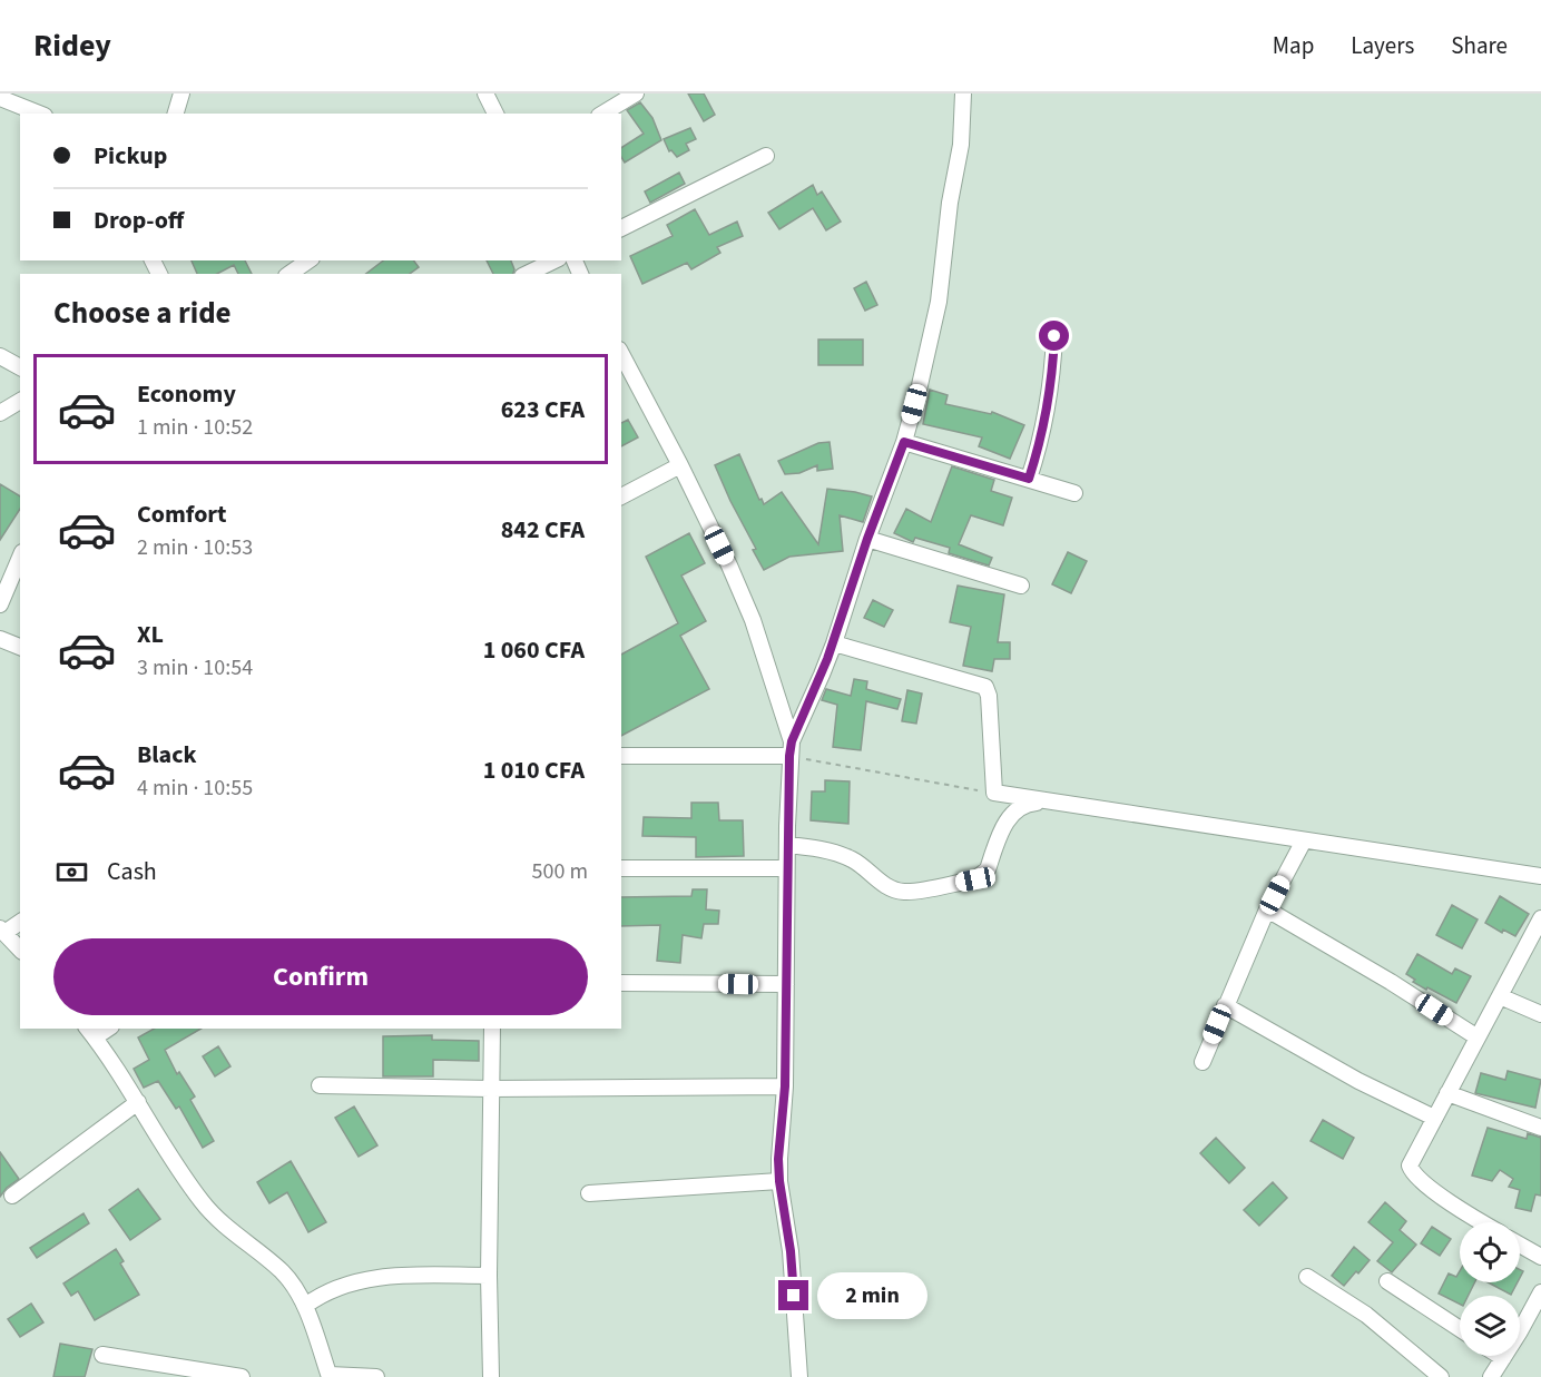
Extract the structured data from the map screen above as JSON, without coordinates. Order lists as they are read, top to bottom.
{
  "page": {
    "header": "Ridey",
    "nav": ["Map", "Layers", "Share"],
    "banner": ["Pickup", "Drop-off"],
    "heading": "Choose a ride",
    "list": [
      {
        "name": "Economy",
        "note": "1 min · 10:52",
        "value": "623 CFA"
      },
      {
        "name": "Comfort",
        "note": "2 min · 10:53",
        "value": "842 CFA"
      },
      {
        "name": "XL",
        "note": "3 min · 10:54",
        "value": "1 060 CFA"
      },
      {
        "name": "Black",
        "note": "4 min · 10:55",
        "value": "1 010 CFA"
      }
    ],
    "pay": ["Cash", "500 m"],
    "buttons": "Confirm",
    "bubble": "2 min"
  }
}
